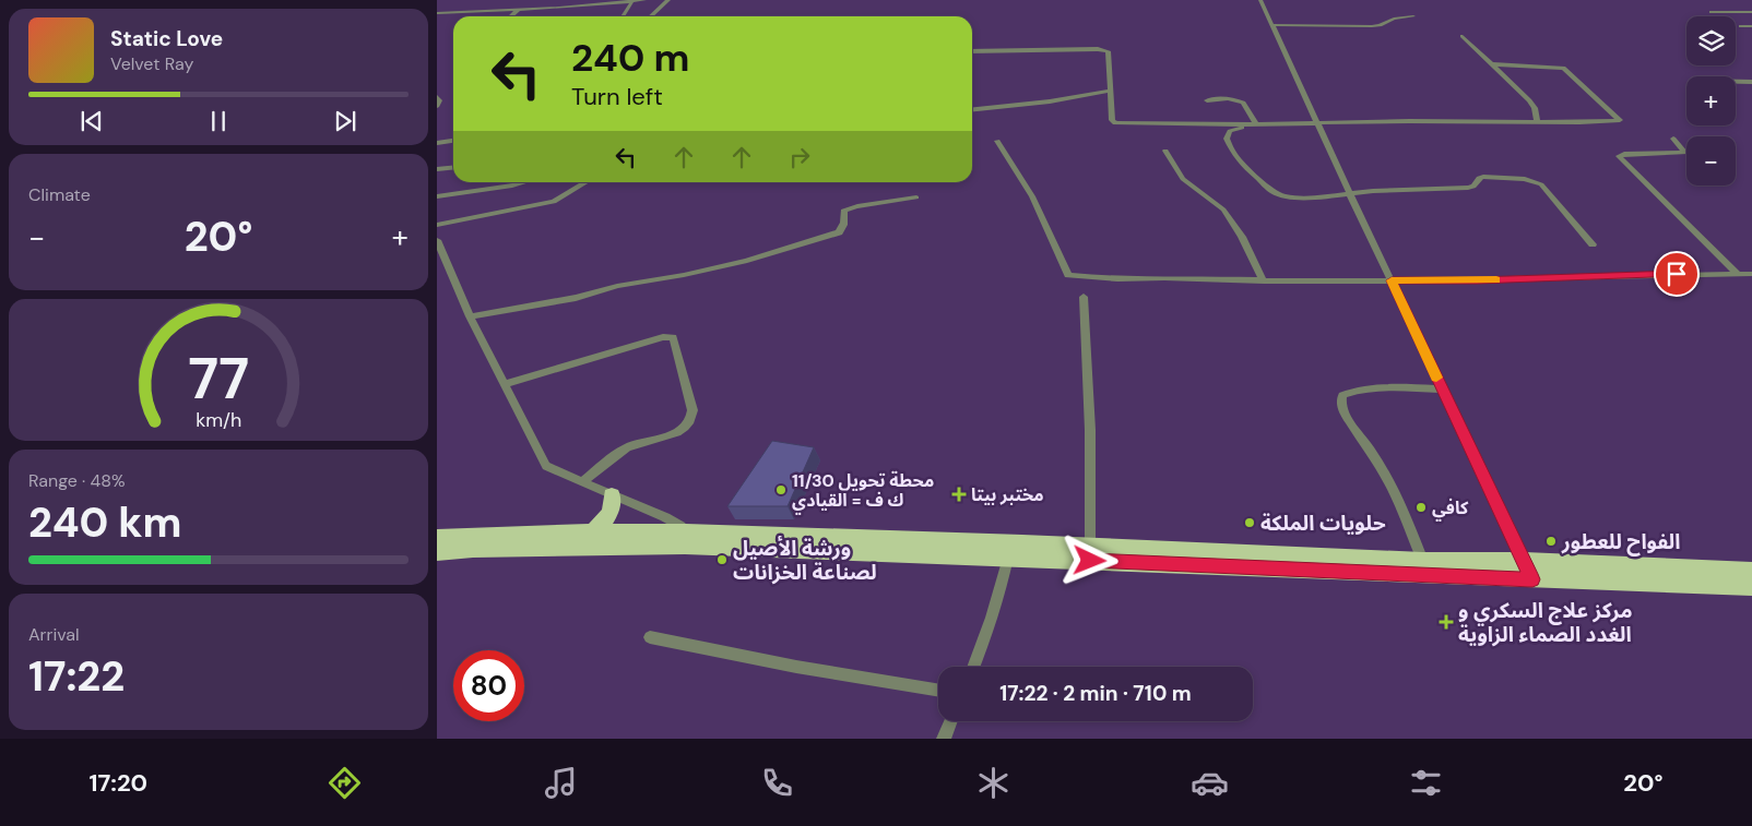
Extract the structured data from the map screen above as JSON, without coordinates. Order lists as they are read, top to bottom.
{
  "places": {
    "other": [
      "محطة تحويل 11/30 ك ف = القيادي",
      "كافي",
      "حلويات الملكة",
      "الفواح للعطور",
      "ورشة الأصيل لصناعة الخزانات"
    ],
    "health": ["مختبر بيتا", "مركز علاج السكري و الغدد الصماء الزاوية"]
  },
  "page": {
    "map_buttons": ["+", "−"],
    "turn": ["240 m", "Turn left"],
    "song": ["Static Love", "Velvet Ray"],
    "tile": [
      "Climate",
      ["Range · 48%", "240 km"],
      ["Arrival", "17:22"]
    ],
    "heat": ["−", "20°", "+"],
    "limit": "80",
    "trip": "17:22 · 2 min · 710 m",
    "tabs": ["17:20", "20°"],
    "gauge": ["77", "km/h"]
  }
}
